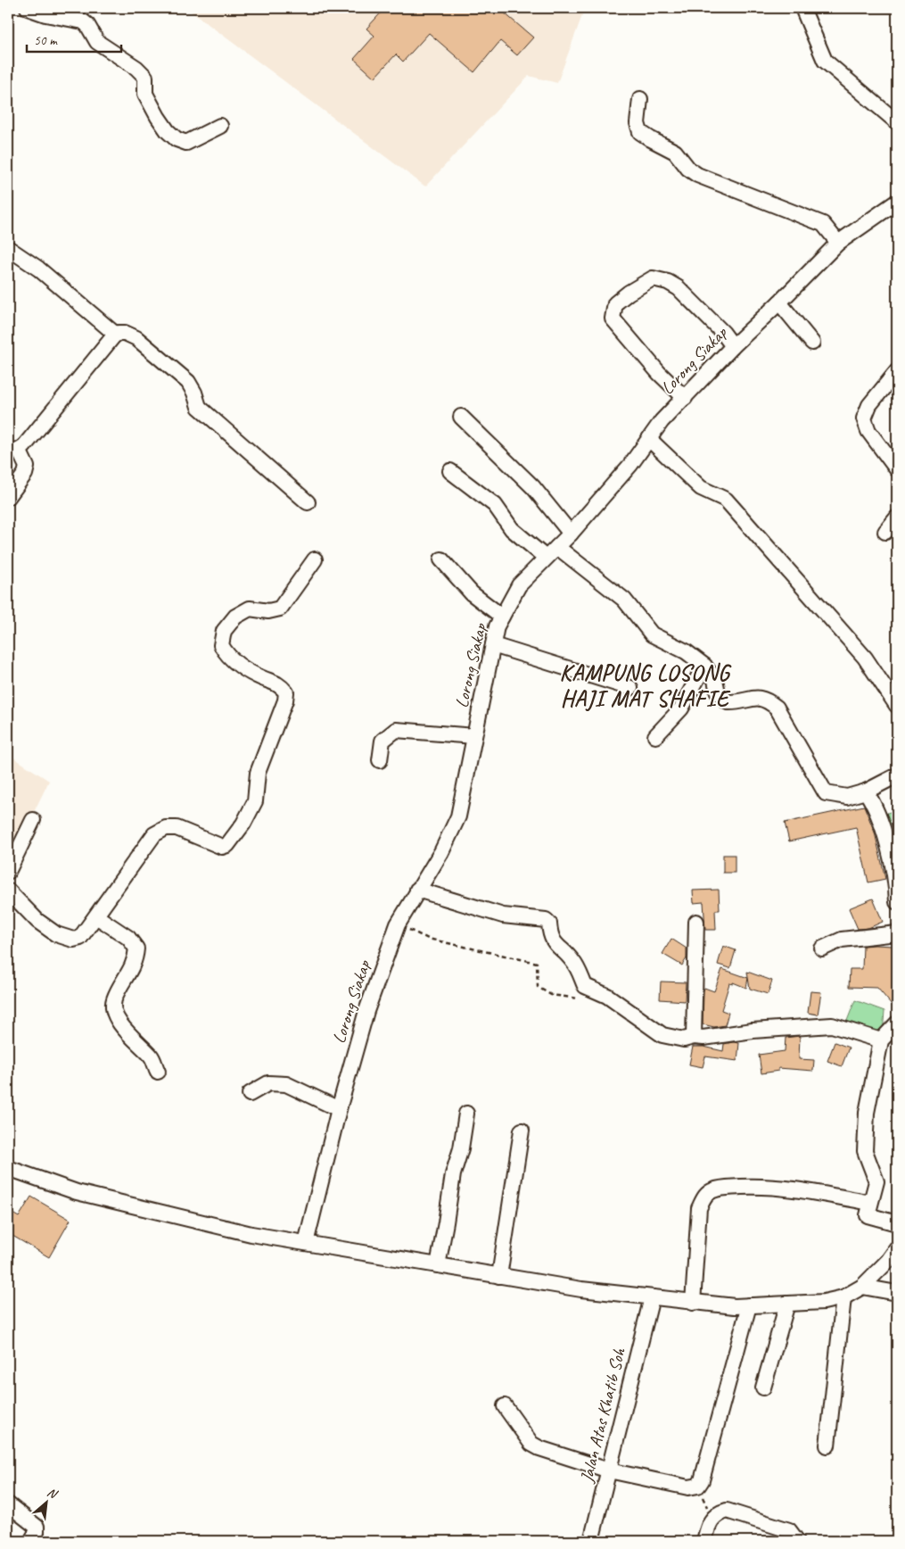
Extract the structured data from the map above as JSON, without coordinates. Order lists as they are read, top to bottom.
{
  "streets": {
    "street": ["Lorong Siakap", "Jalan Atas Khatib Soh"]
  },
  "districts": ["KAMPUNG LOSONG HAJI MAT SHAFIE"],
  "scale_bar": "50 m",
  "north": "top right"
}
